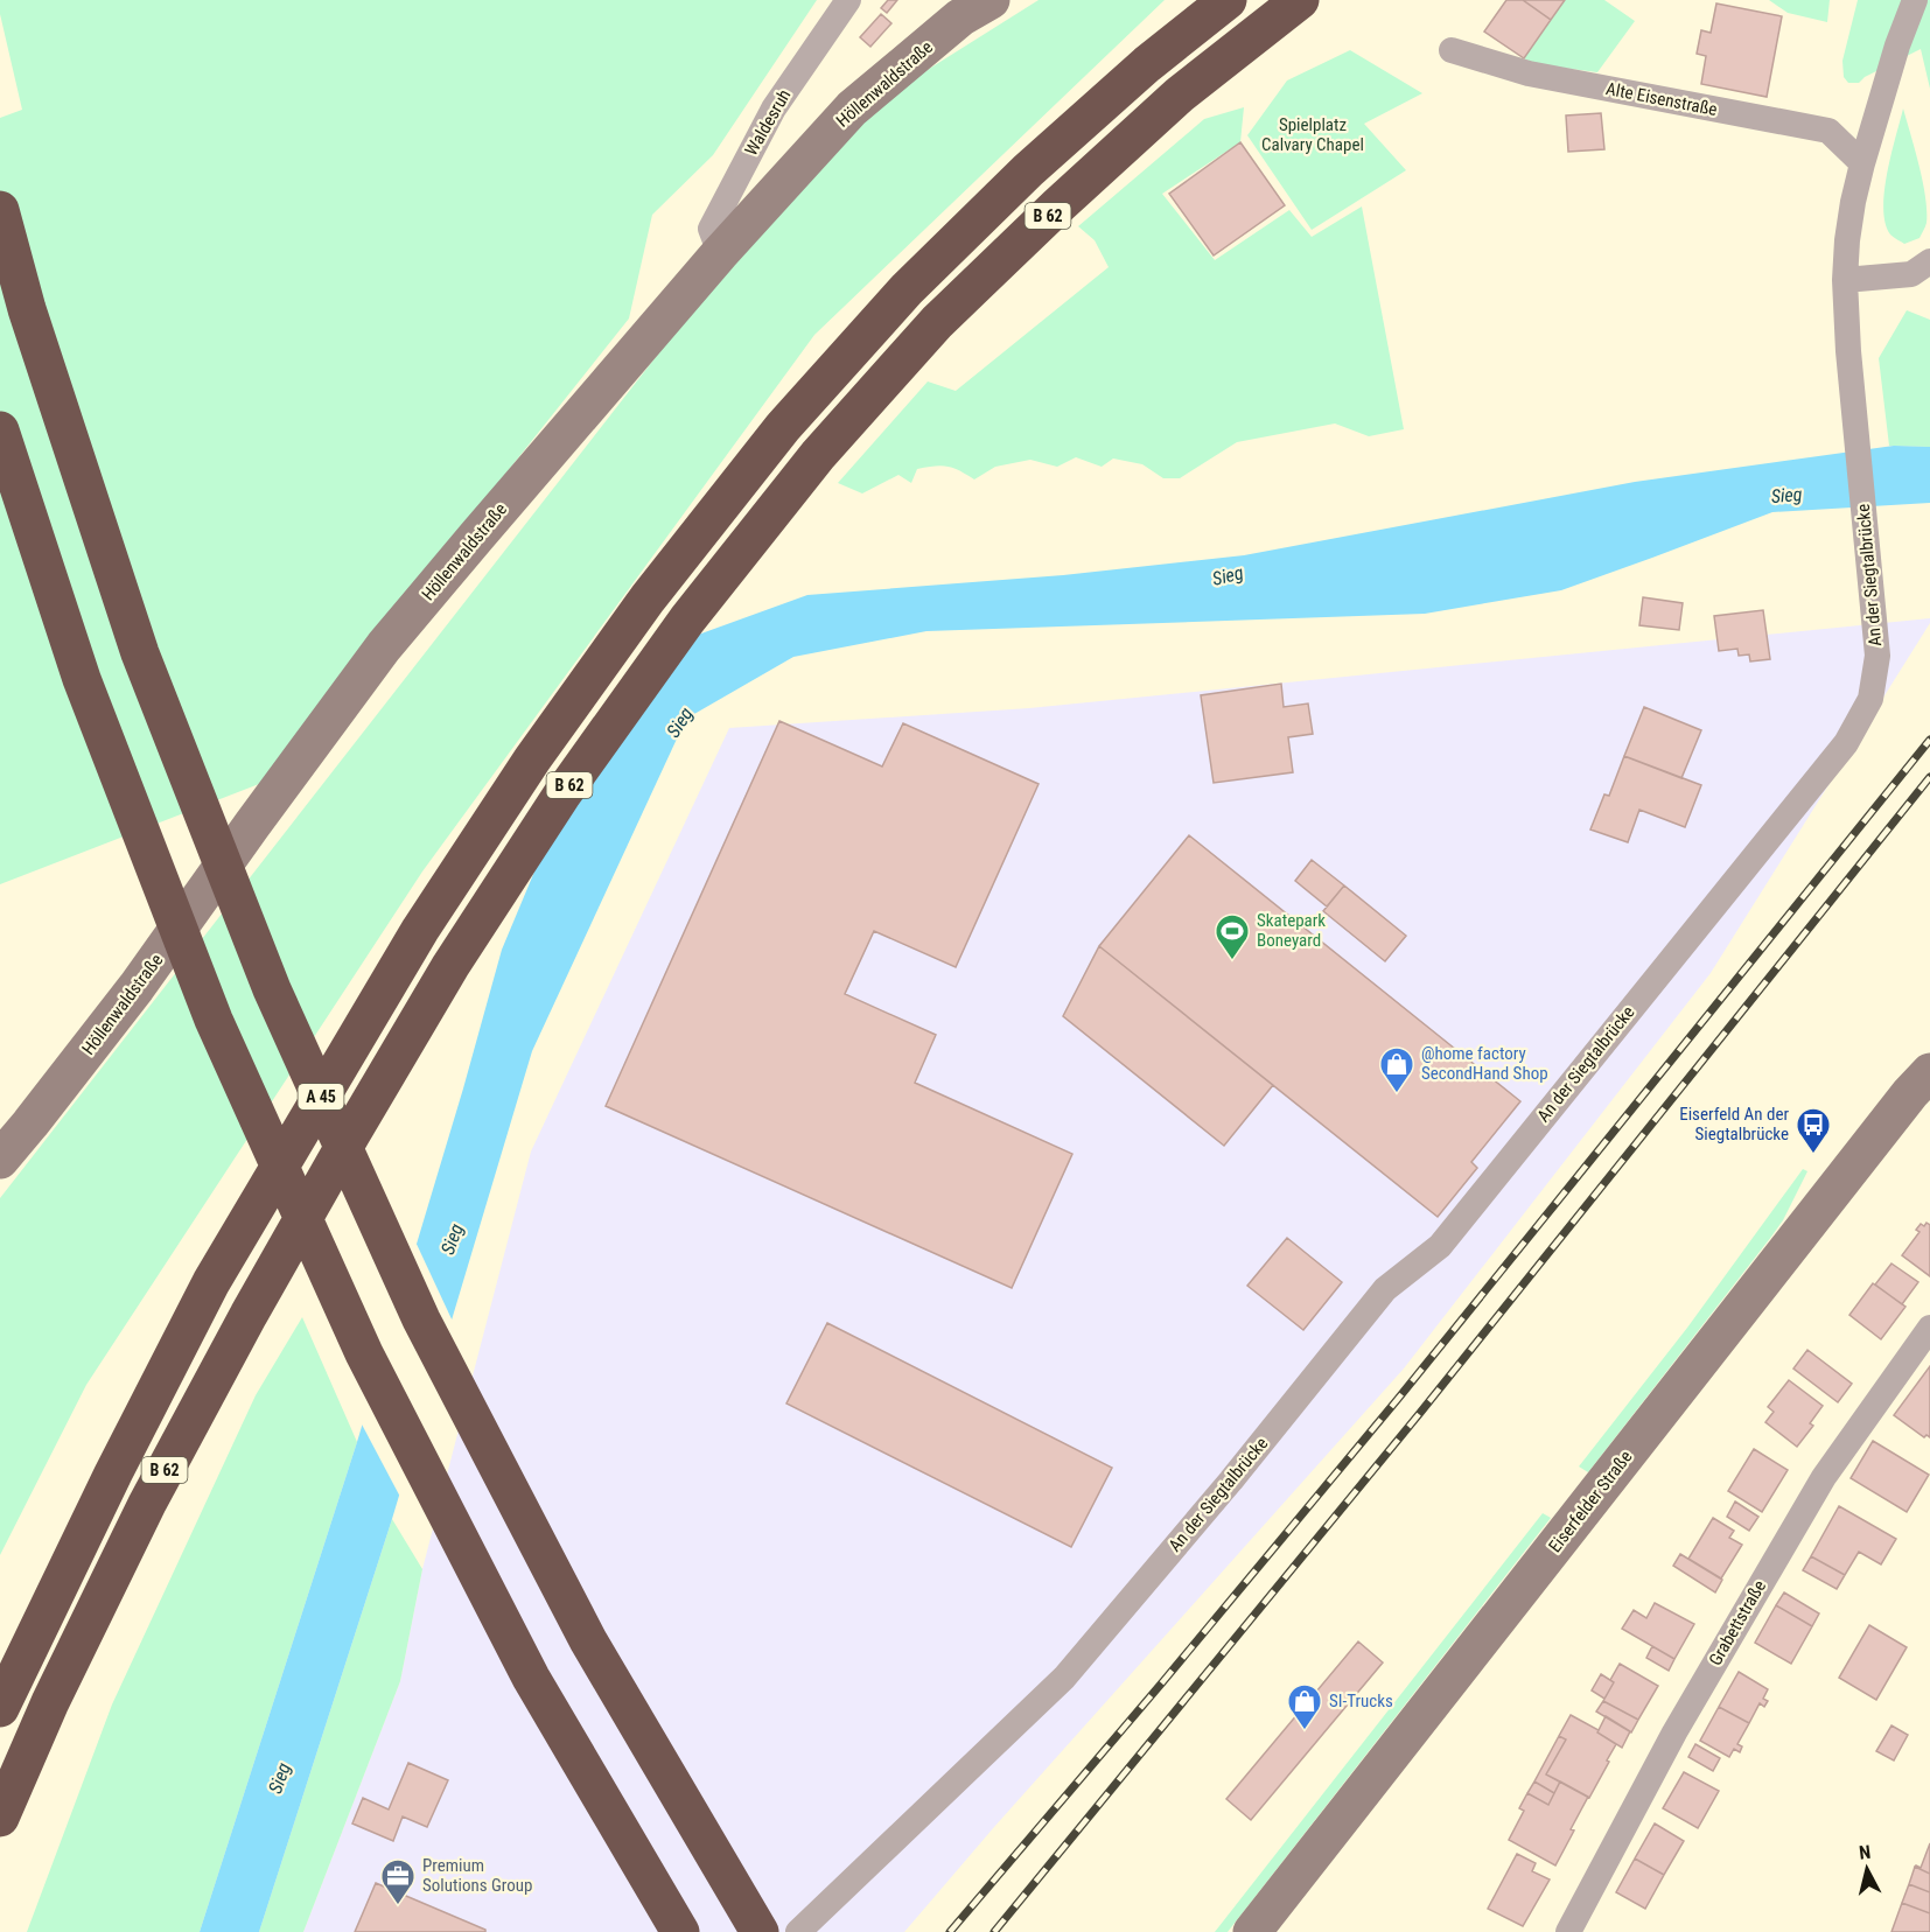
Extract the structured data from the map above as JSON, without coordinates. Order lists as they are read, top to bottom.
{
  "streets": {
    "highway": ["B 62", "A 45"],
    "street": [
      "Höllenwaldstraße",
      "Alte Eisenstraße",
      "Waldesruh",
      "An der Siegtalbrücke",
      "Eiserfelder Straße",
      "Grabettstraße"
    ]
  },
  "crossings": [
    ["Höllenwaldstraße", "Waldesruh"],
    ["Alte Eisenstraße", "An der Siegtalbrücke"]
  ],
  "water": ["Sieg"],
  "parks": ["Spielplatz Calvary Chapel"],
  "places": {
    "sports": ["Skatepark Boneyard"],
    "shop": ["@home factory SecondHand Shop", "SI-Trucks"],
    "bus stop": ["Eiserfeld An der Siegtalbrücke"],
    "office": ["Premium Solutions Group"]
  },
  "north": "top"
}
